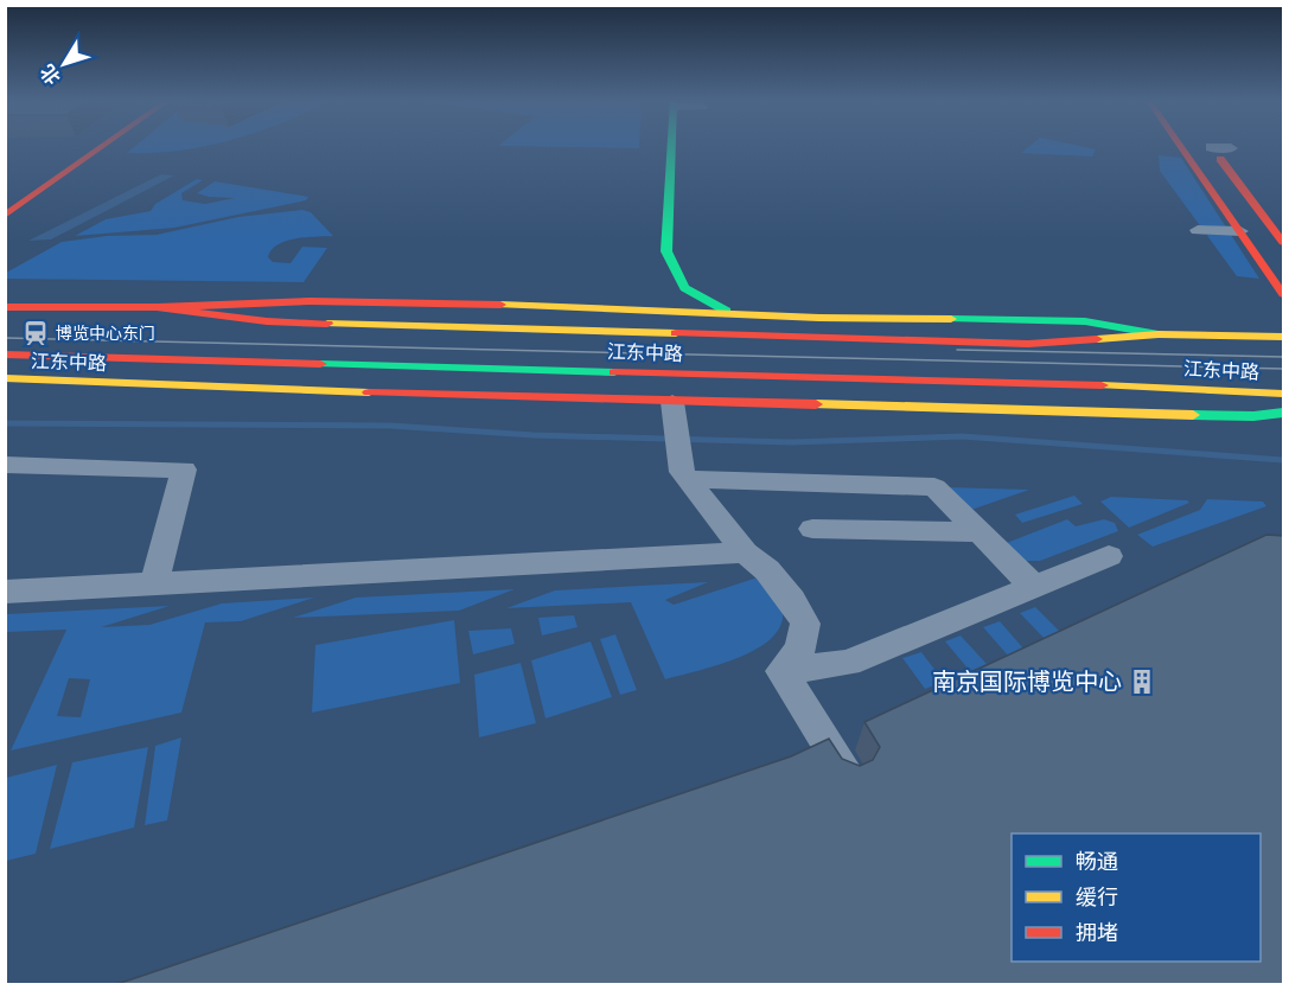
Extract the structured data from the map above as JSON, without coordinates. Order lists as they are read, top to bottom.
{
  "streets": {
    "street": ["江东中路"]
  },
  "places": {
    "station": ["博览中心东门"],
    "building": ["南京国际博览中心"]
  },
  "legend": ["畅通", "缓行", "拥堵"],
  "north": "bottom left"
}
